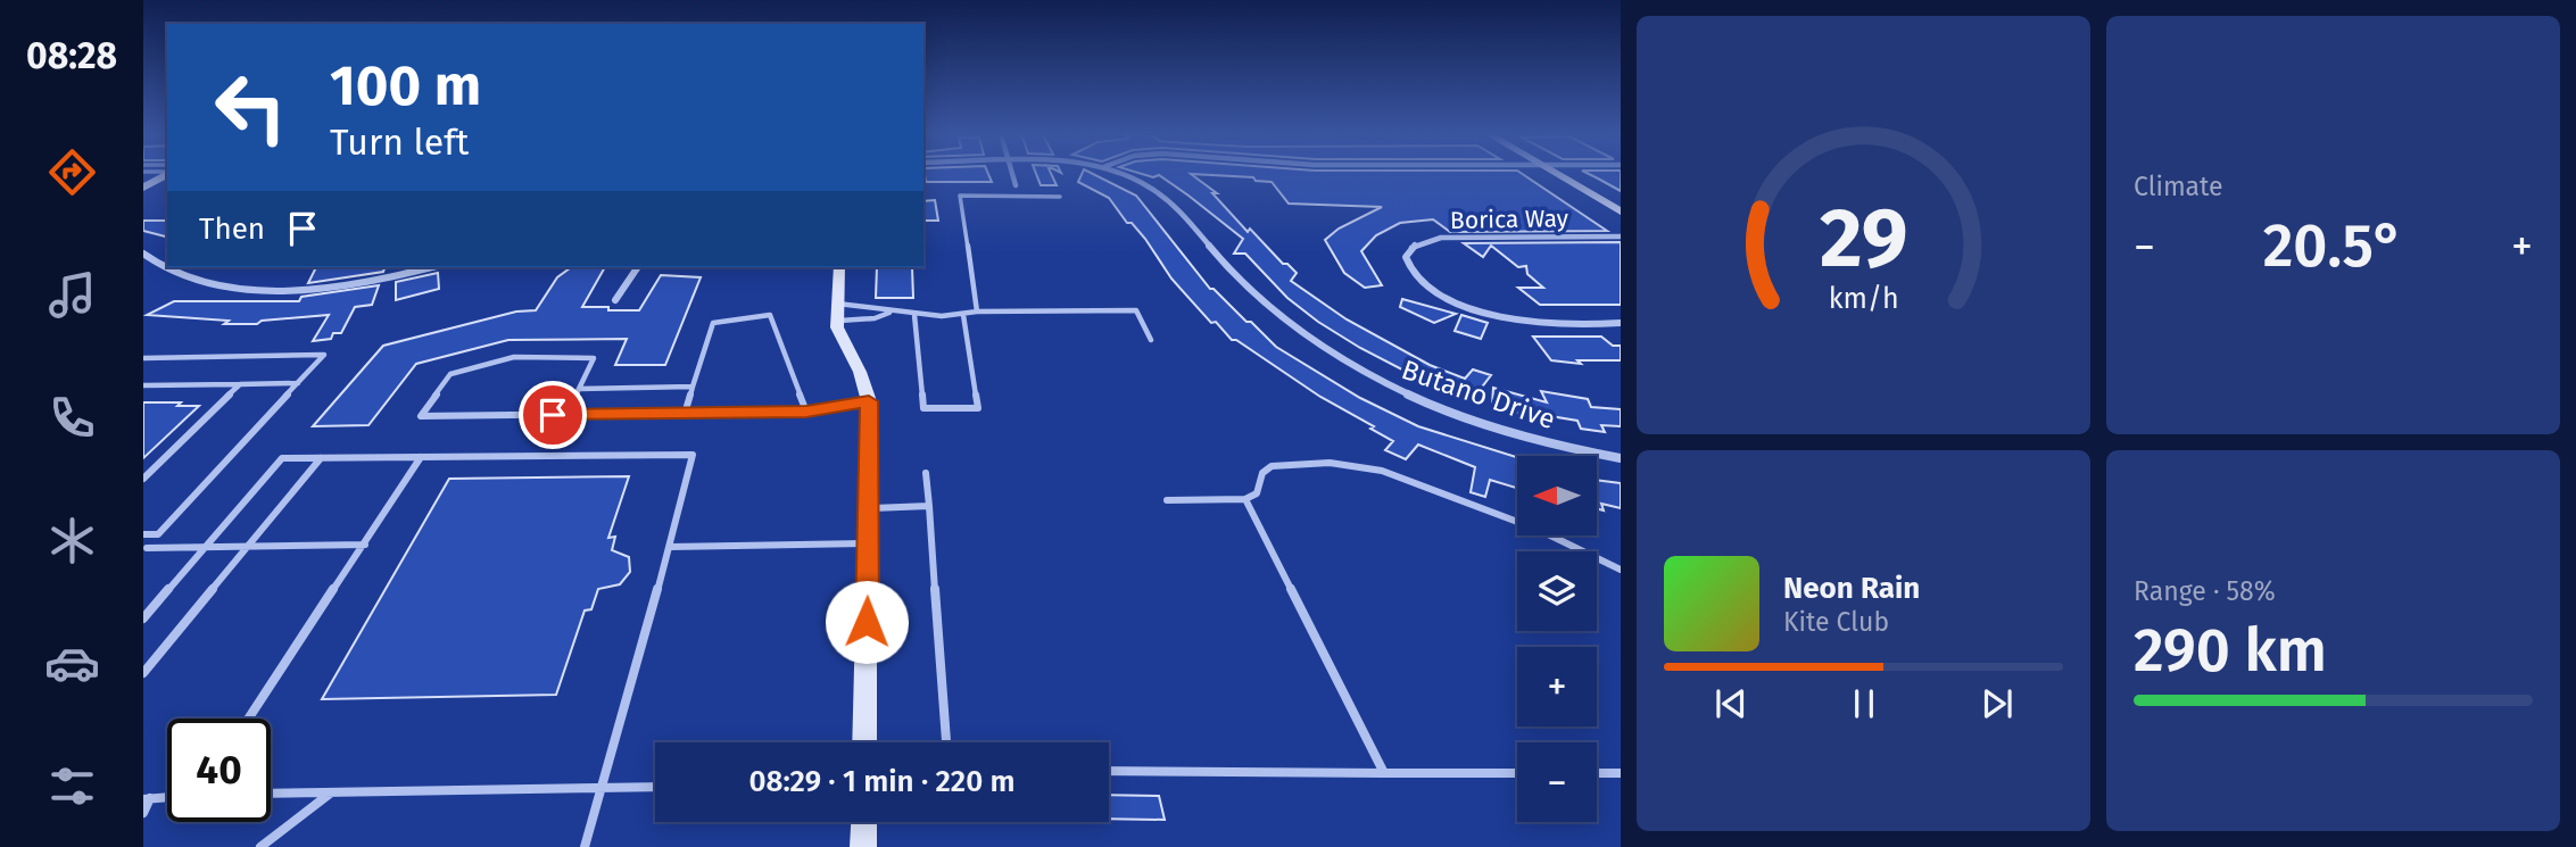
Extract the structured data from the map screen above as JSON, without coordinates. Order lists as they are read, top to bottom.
{
  "streets": {
    "street": ["Borica Way", "Butano Drive"]
  },
  "north": "left",
  "page": {
    "tabs": "08:28",
    "tile": [
      "Climate",
      ["Range · 58%", "290 km"]
    ],
    "turn": ["100 m", "Turn left"],
    "then": "Then",
    "heat": ["−", "20.5°", "+"],
    "map_buttons": ["+", "−"],
    "song": ["Neon Rain", "Kite Club"],
    "limit": "40",
    "trip": "08:29 · 1 min · 220 m",
    "gauge": ["29", "km/h"]
  }
}
